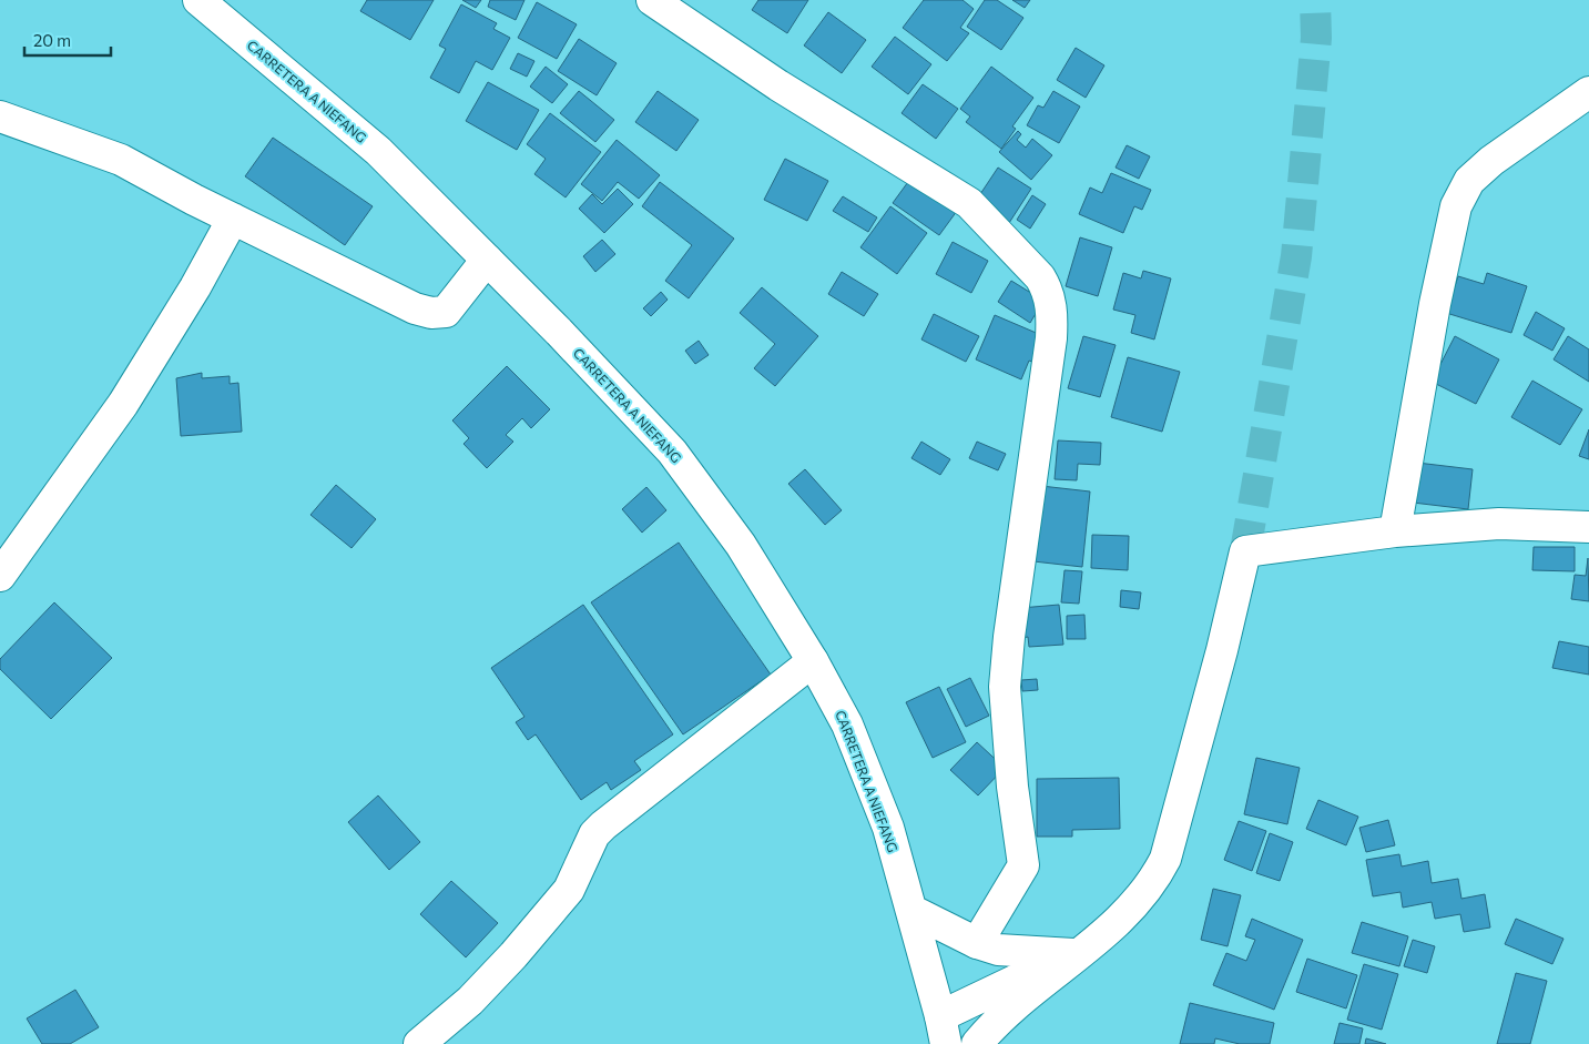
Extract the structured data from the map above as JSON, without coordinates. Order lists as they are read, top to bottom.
{
  "streets": {
    "street": ["CARRETERA A NIEFANG"]
  },
  "scale_bar": "20 m"
}
